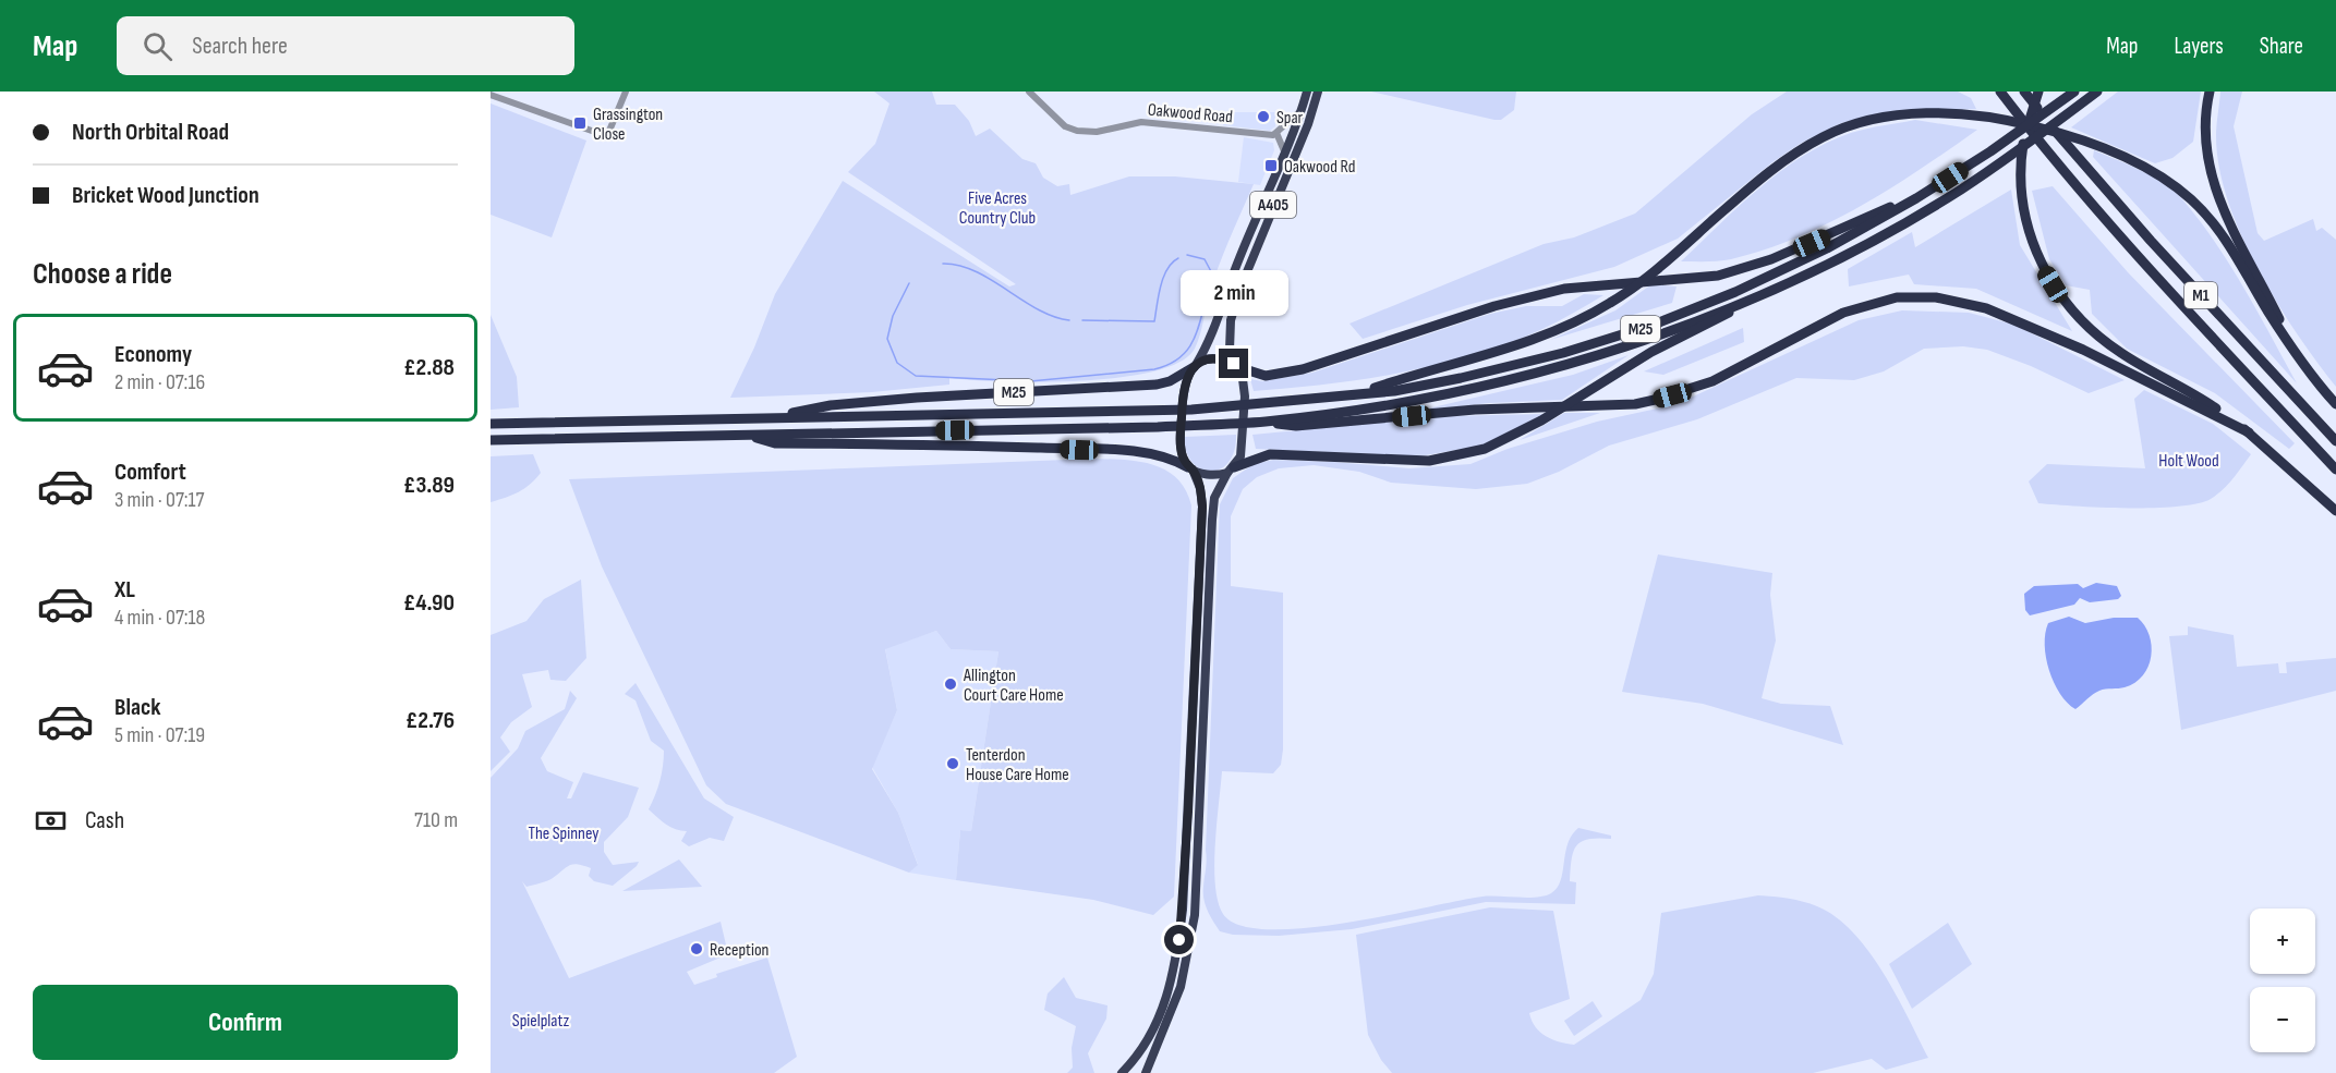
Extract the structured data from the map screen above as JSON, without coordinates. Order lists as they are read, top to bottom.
{
  "streets": {
    "highway": ["A405", "M1", "M25"],
    "street": ["Oakwood Road"]
  },
  "crossings": [
    ["A405", "M25"]
  ],
  "parks": [
    "Five Acres Country Club",
    "Holt Wood",
    "The Spinney",
    "Spielplatz"
  ],
  "places": {
    "other": [
      "Spar",
      "Allington Court Care Home",
      "Tenterdon House Care Home",
      "Reception"
    ],
    "transit": ["Grassington Close", "Oakwood Rd"]
  },
  "page": {
    "header": "Map",
    "search": "Search here",
    "nav": ["Map", "Layers", "Share"],
    "banner": ["North Orbital Road", "Bricket Wood Junction"],
    "heading": "Choose a ride",
    "bubble": "2 min",
    "list": [
      {
        "name": "Economy",
        "note": "2 min · 07:16",
        "value": "£2.88"
      },
      {
        "name": "Comfort",
        "note": "3 min · 07:17",
        "value": "£3.89"
      },
      {
        "name": "XL",
        "note": "4 min · 07:18",
        "value": "£4.90"
      },
      {
        "name": "Black",
        "note": "5 min · 07:19",
        "value": "£2.76"
      }
    ],
    "pay": ["Cash", "710 m"],
    "map_buttons": ["+", "−"],
    "buttons": "Confirm"
  }
}
